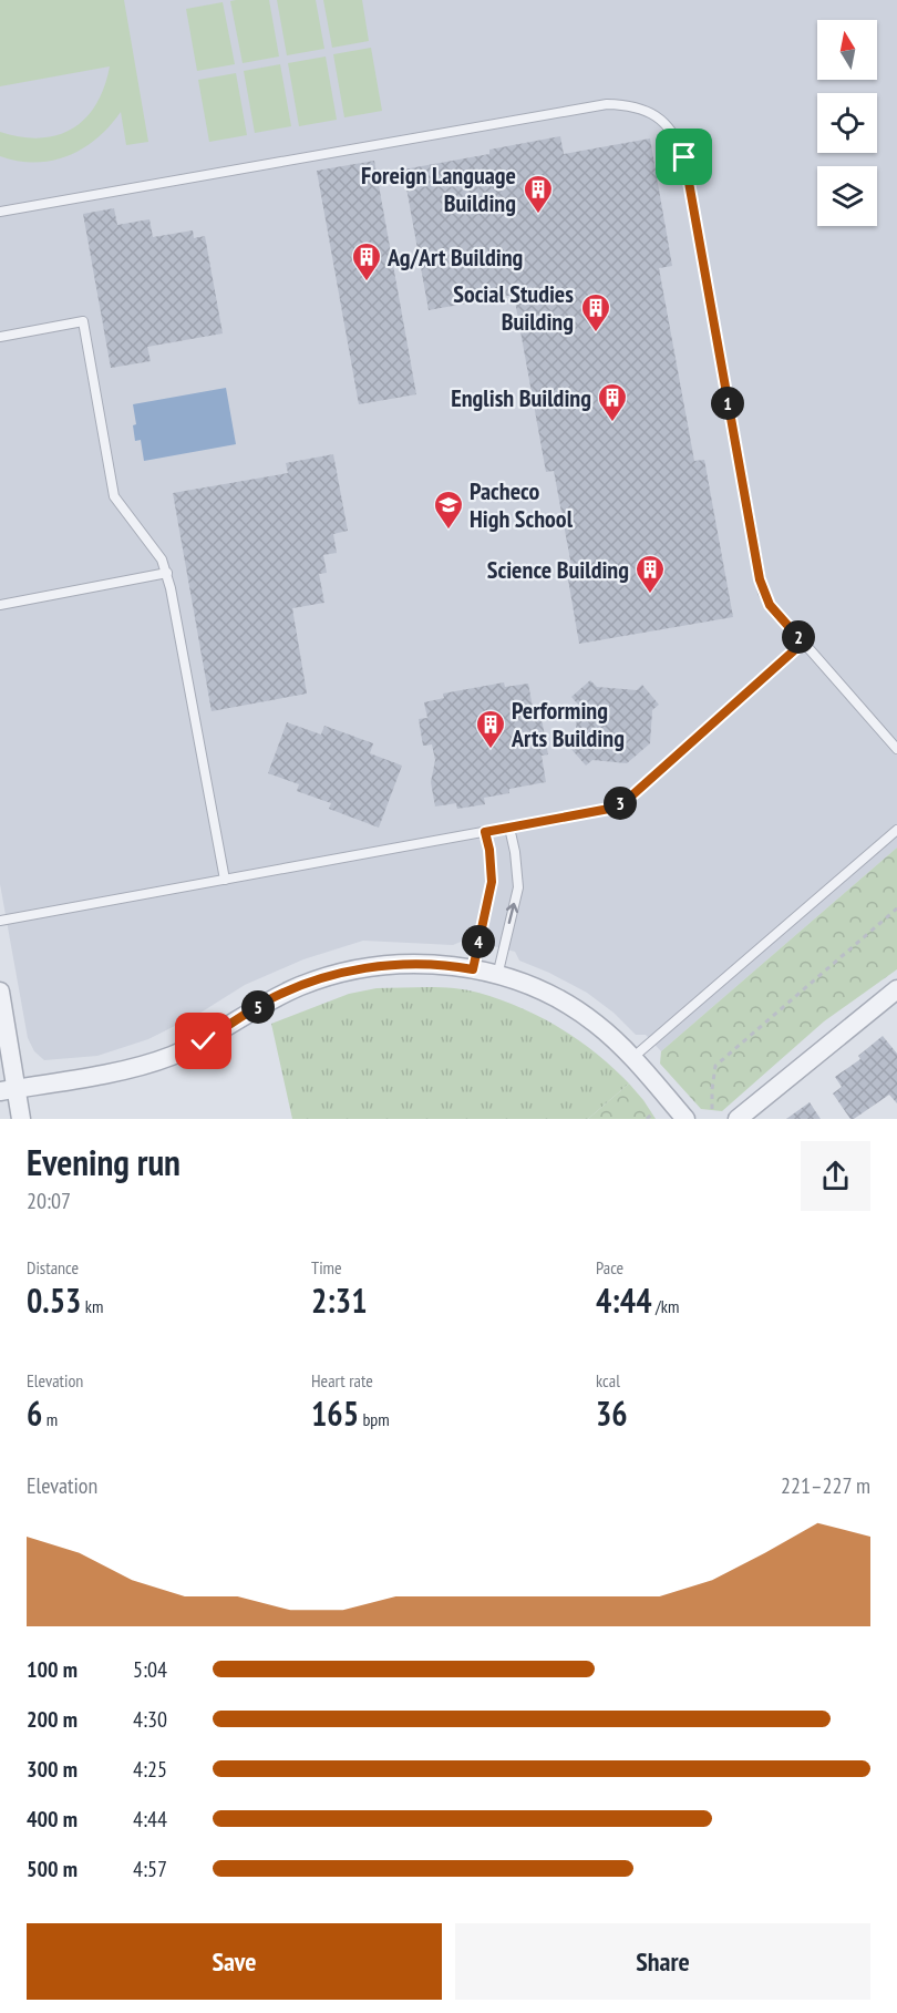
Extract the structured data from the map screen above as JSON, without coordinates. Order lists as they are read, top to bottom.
{
  "places": {
    "building": [
      "Foreign Language Building",
      "Ag/Art Building",
      "Social Studies Building",
      "English Building",
      "Science Building",
      "Performing Arts Building"
    ],
    "school or university": ["Pacheco High School"]
  },
  "north": "top",
  "page": {
    "pins": [
      "1",
      "2",
      "3",
      "4",
      "5"
    ],
    "heading": ["Evening run", "20:07"],
    "stats": [
      ["Distance", "0.53 km"],
      ["Time", "2:31"],
      ["Pace", "4:44 /km"],
      ["Elevation", "6 m"],
      ["Heart rate", "165 bpm"],
      ["kcal", "36"]
    ],
    "chart": ["Elevation", "221–227 m"],
    "list": [
      {
        "name": "100 m",
        "note": "5:04"
      },
      {
        "name": "200 m",
        "note": "4:30"
      },
      {
        "name": "300 m",
        "note": "4:25"
      },
      {
        "name": "400 m",
        "note": "4:44"
      },
      {
        "name": "500 m",
        "note": "4:57"
      }
    ],
    "buttons": ["Save", "Share"]
  }
}
